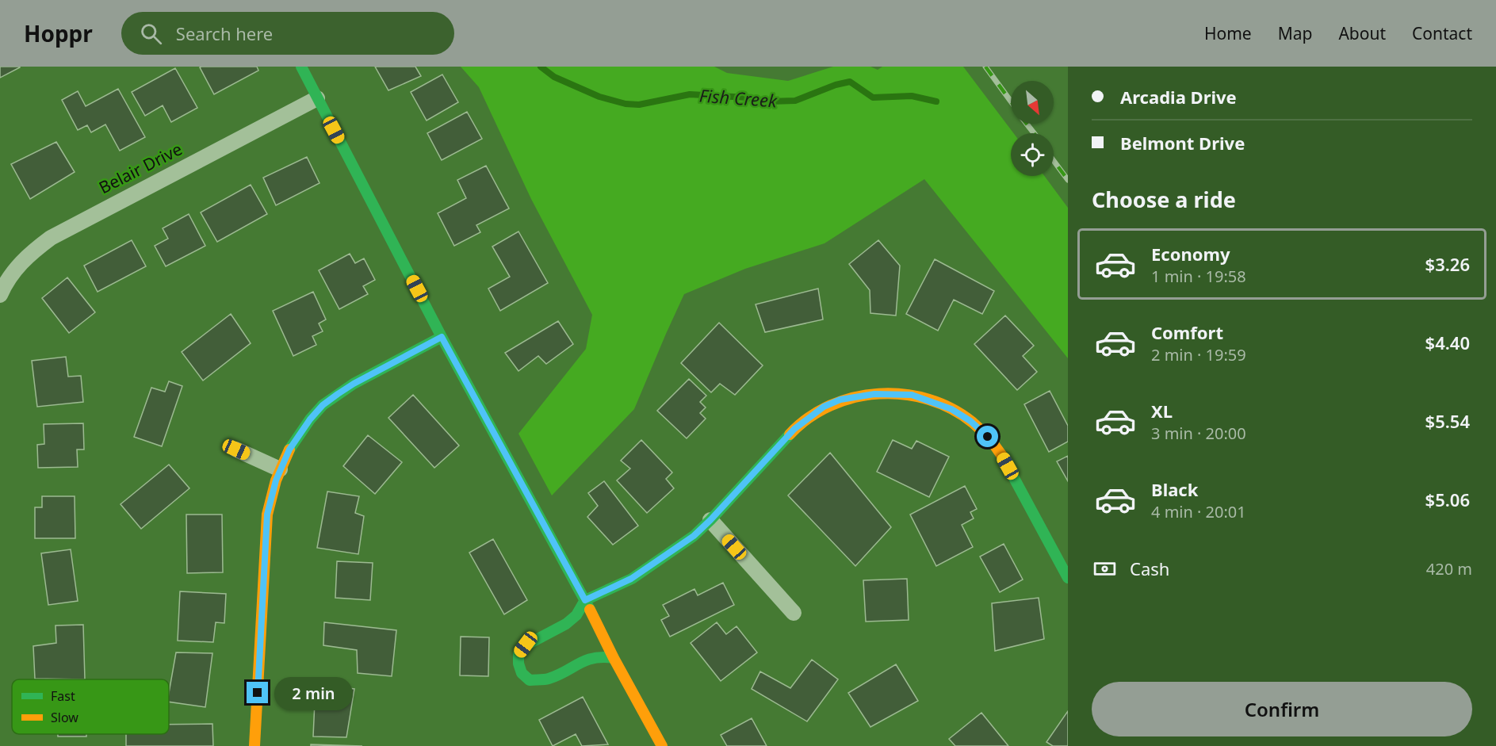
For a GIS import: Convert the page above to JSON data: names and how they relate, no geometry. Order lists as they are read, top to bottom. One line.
{"streets":{"street":["Belair Drive"]},"water":["Fish Creek"],"legend":["Fast","Slow"],"north":"bottom right","page":{"header":"Hoppr","search":"Search here","nav":["Home","Map","About","Contact"],"banner":["Arcadia Drive","Belmont Drive"],"heading":"Choose a ride","list":[{"name":"Economy","note":"1 min · 19:58","value":"$3.26"},{"name":"Comfort","note":"2 min · 19:59","value":"$4.40"},{"name":"XL","note":"3 min · 20:00","value":"$5.54"},{"name":"Black","note":"4 min · 20:01","value":"$5.06"}],"pay":["Cash","420 m"],"buttons":"Confirm","bubble":"2 min"}}
